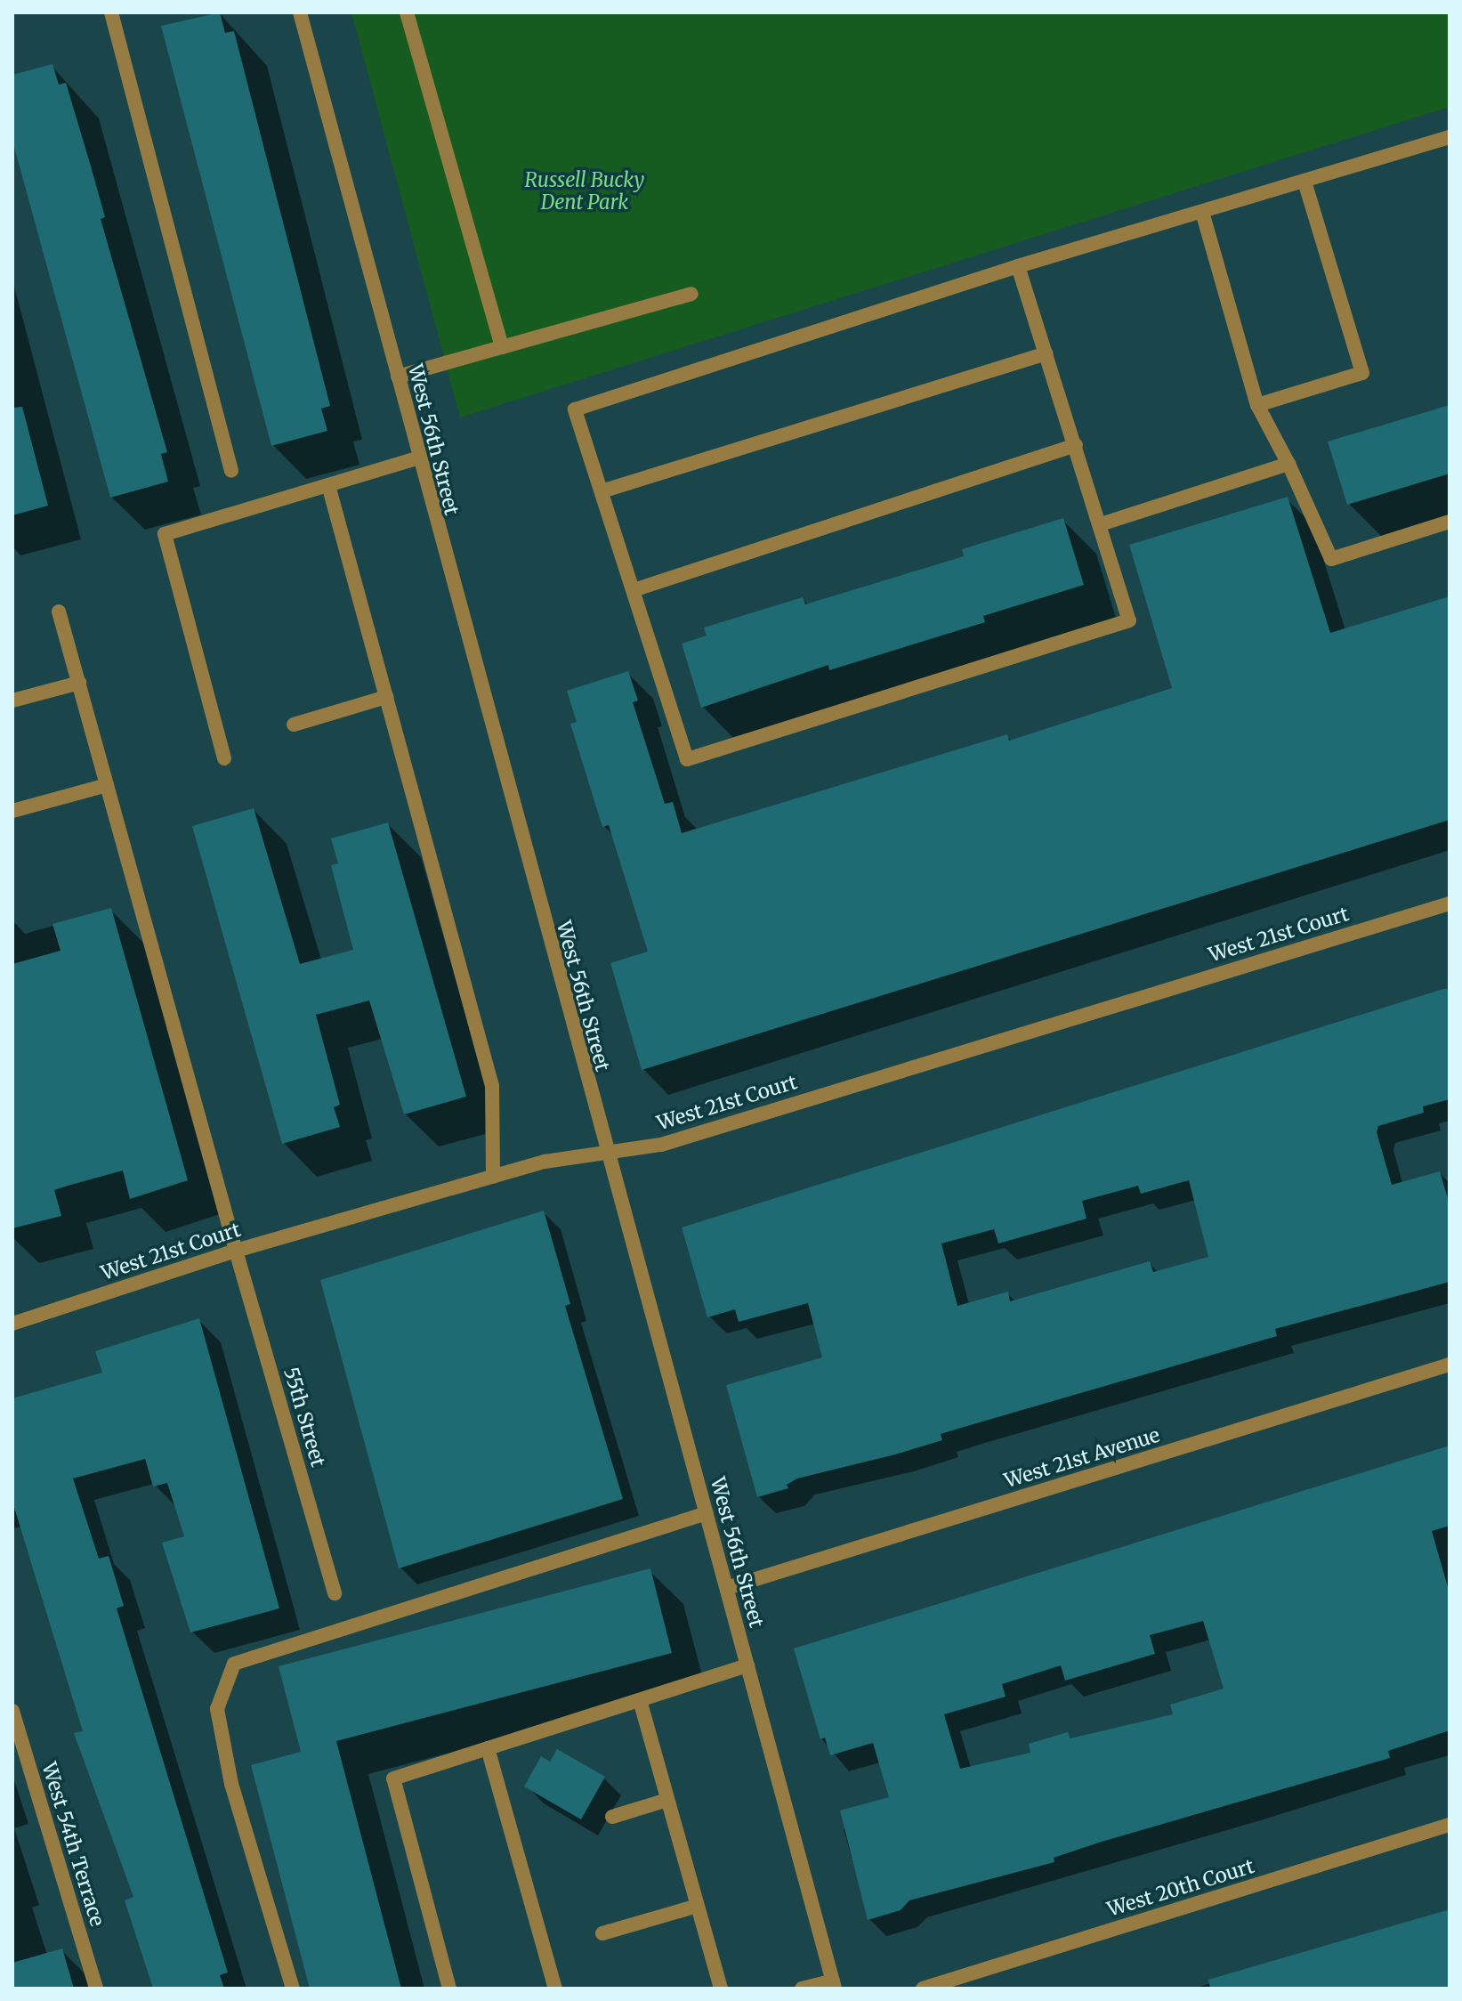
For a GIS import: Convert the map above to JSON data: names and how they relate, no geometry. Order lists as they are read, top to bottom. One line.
{"streets":{"street":["West 56th Street","West 21st Court","55th Street","West 21st Avenue","West 54th Terrace","West 20th Court"]},"crossings":[["West 56th Street","West 21st Court"],["West 56th Street","West 21st Avenue"],["West 21st Court","55th Street"]],"parks":["Russell Bucky Dent Park"]}
